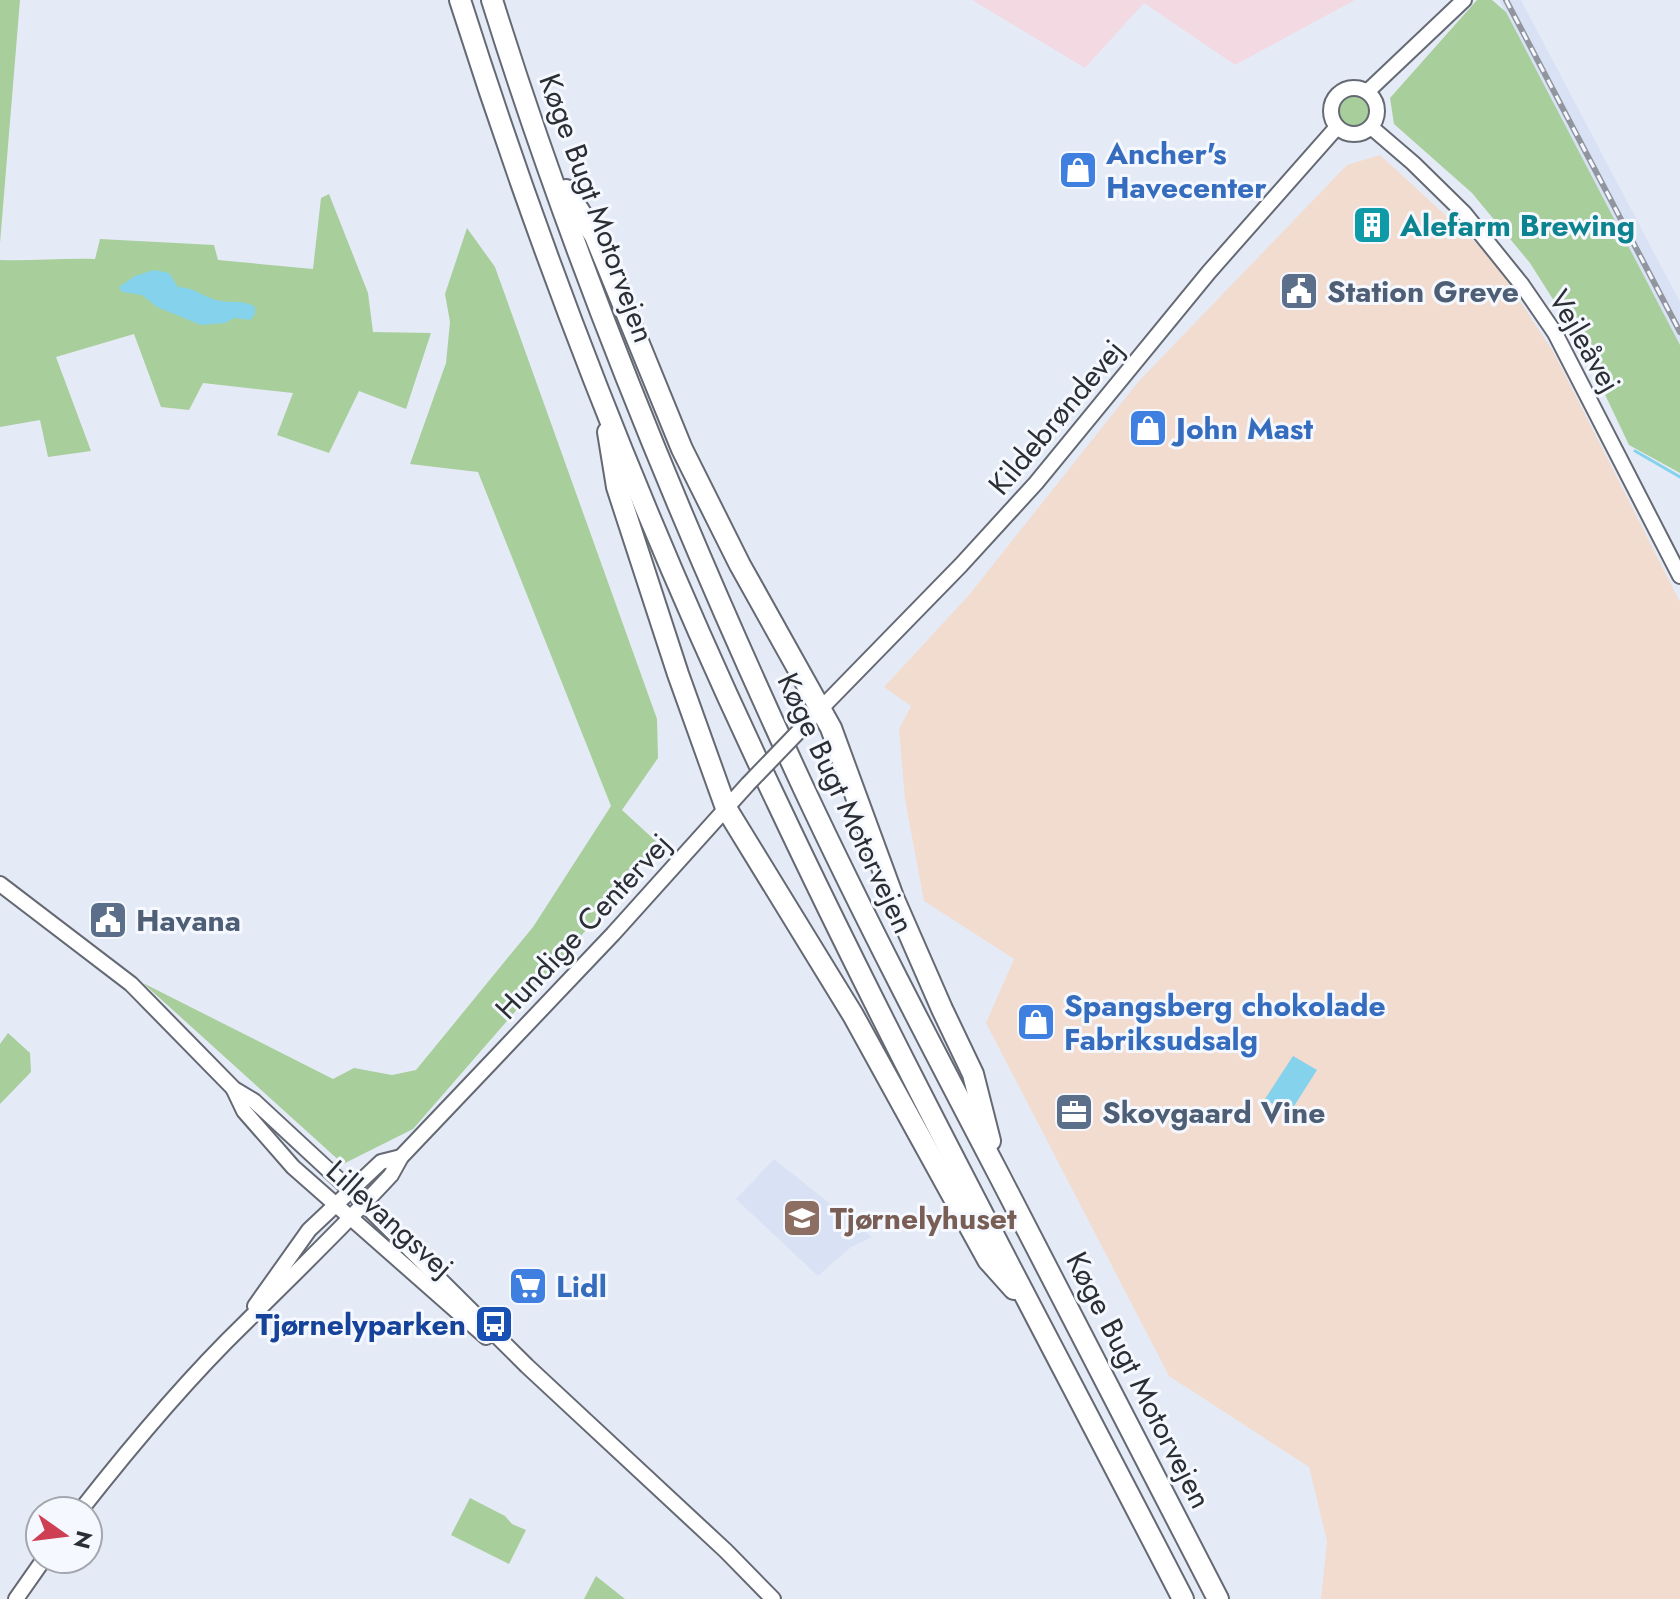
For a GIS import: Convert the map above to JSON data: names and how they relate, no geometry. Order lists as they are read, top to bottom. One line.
{"streets":{"highway":["Køge Bugt Motorvejen"],"street":["Vejleåvej","Kildebrøndevej","Hundige Centervej","Lillevangsvej"]},"crossings":[["Vejleåvej","Kildebrøndevej"],["Kildebrøndevej","Hundige Centervej"],["Hundige Centervej","Lillevangsvej"]],"places":{"shop":["Ancher's Havecenter","John Mast","Spangsberg chokolade Fabriksudsalg"],"building":["Alefarm Brewing"],"public building":["Station Greve","Havana"],"office":["Skovgaard Vine"],"school or university":["Tjørnelyhuset"],"supermarket":["Lidl"],"bus stop":["Tjørnelyparken"]},"north":"right"}
